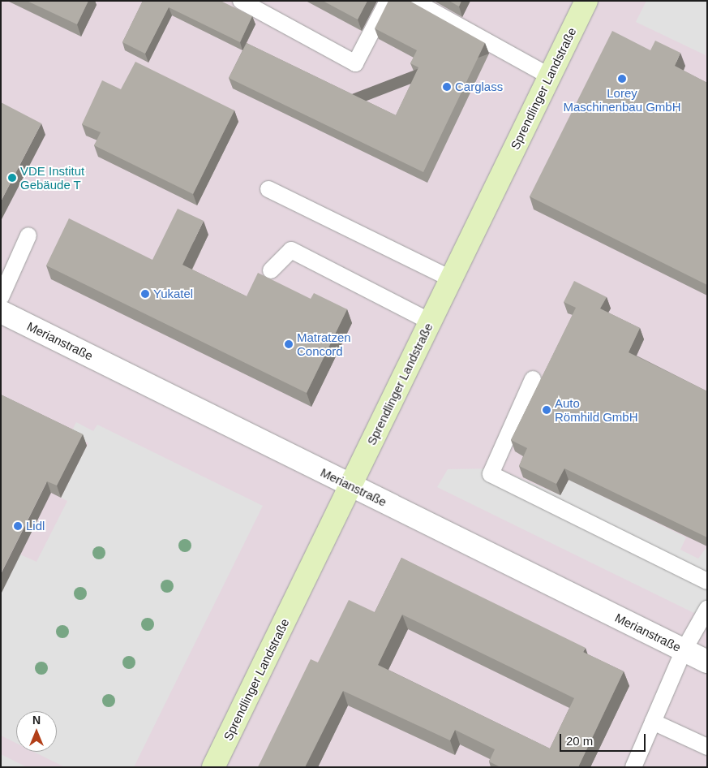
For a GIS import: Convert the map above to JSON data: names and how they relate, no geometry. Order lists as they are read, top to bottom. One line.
{"streets":{"main road":["Sprendlinger Landstraße"],"street":["Merianstraße"]},"crossings":[["Sprendlinger Landstraße","Merianstraße"]],"places":["Lorey Maschinenbau GmbH","Carglass","VDE Institut Gebäude T","Yukatel","Matratzen Concord","Auto Römhild GmbH","Lidl"],"scale_bar":"20 m","north":"top"}
